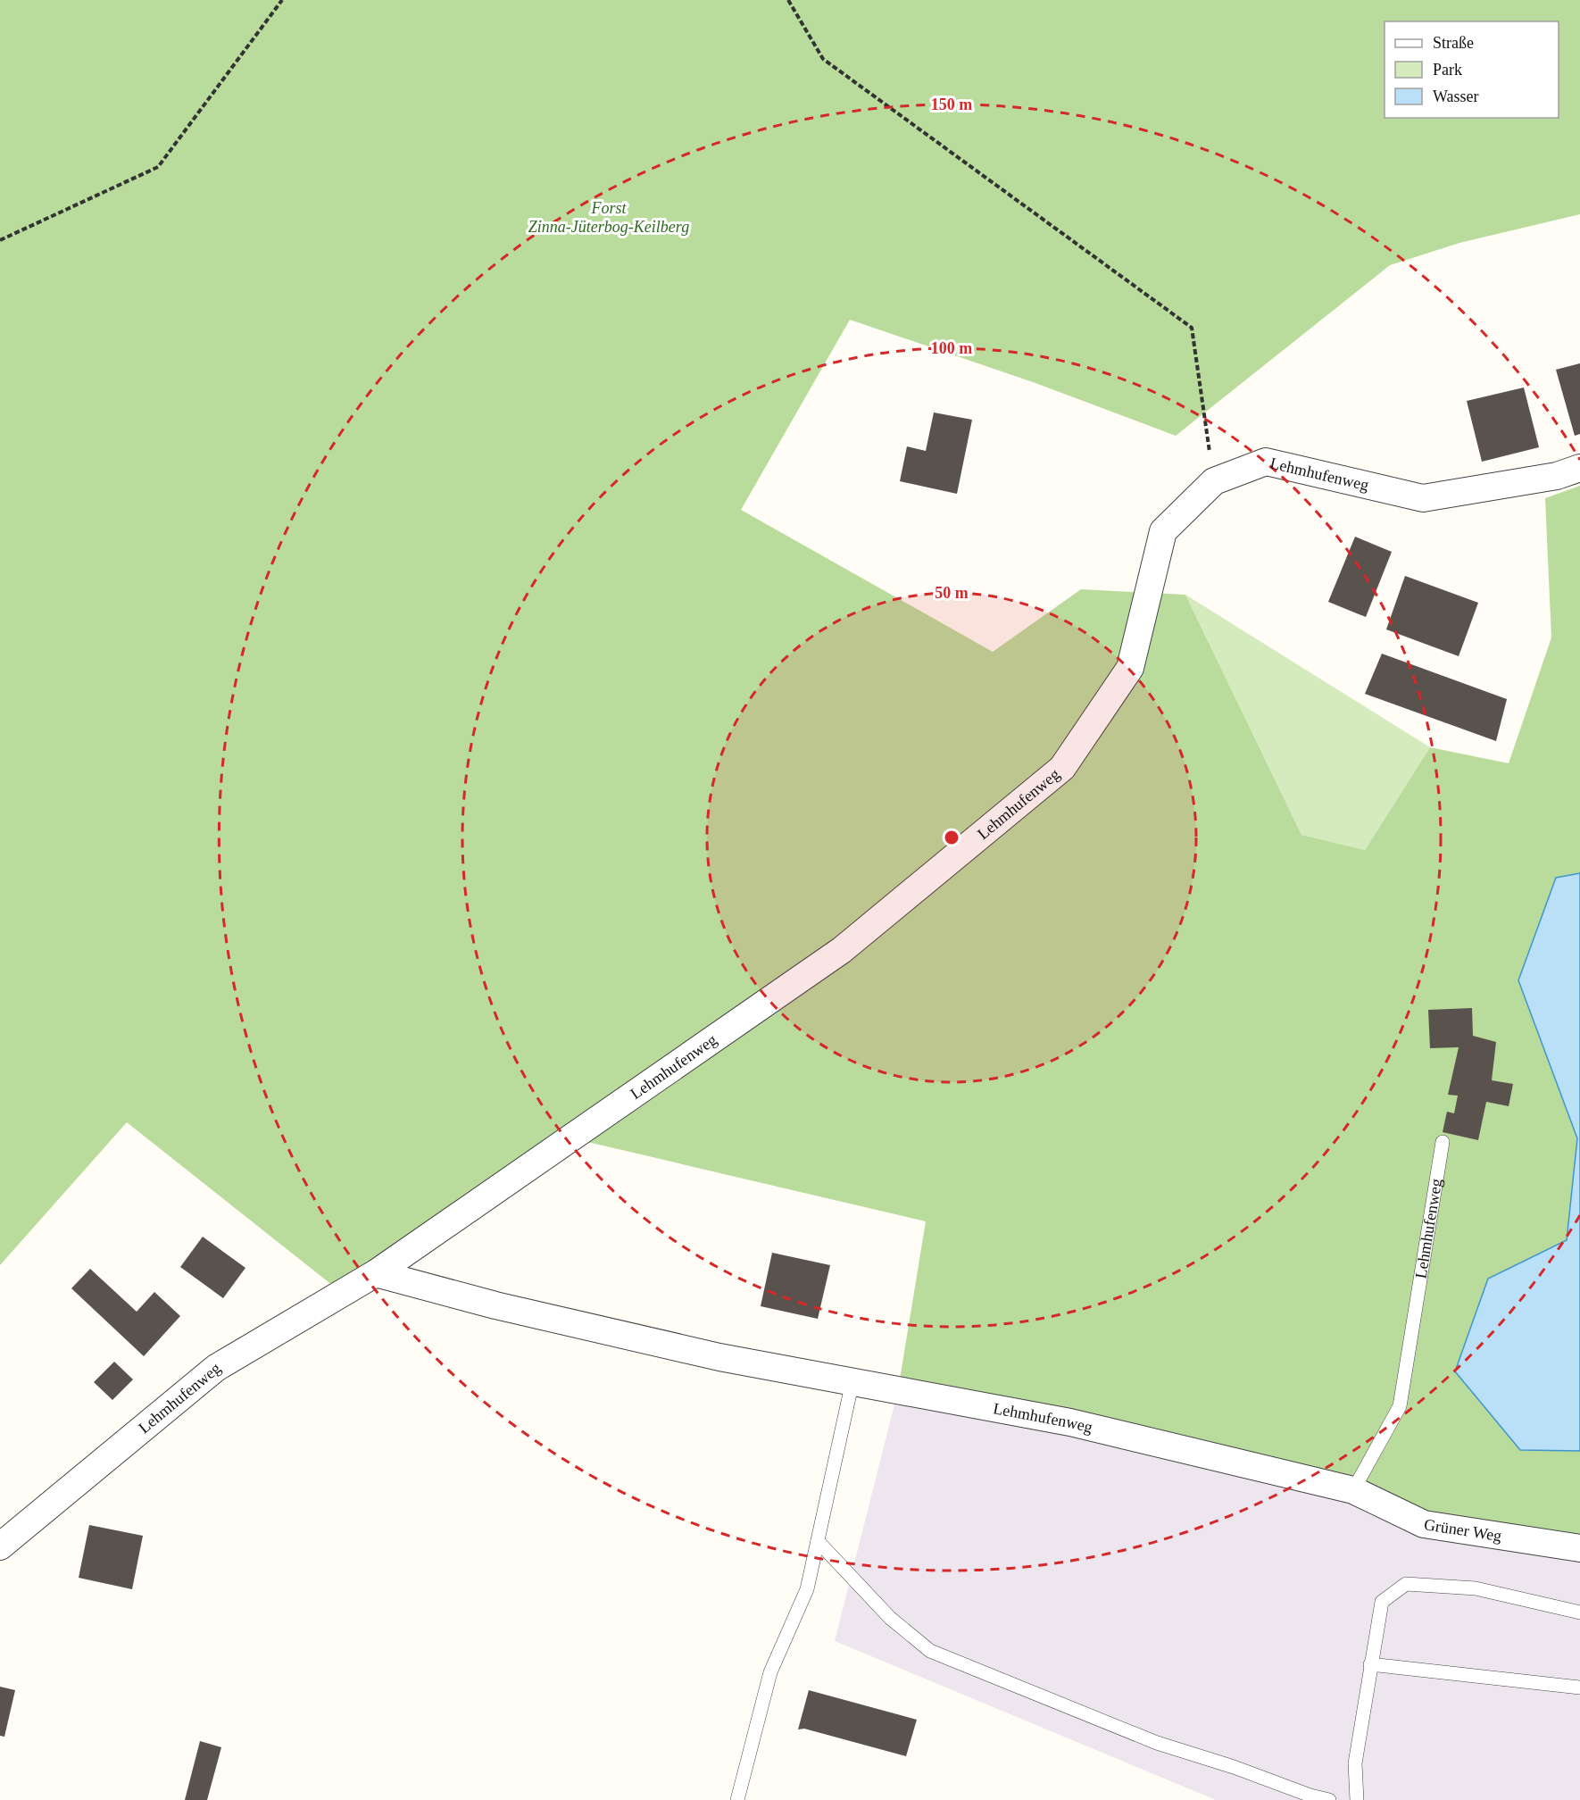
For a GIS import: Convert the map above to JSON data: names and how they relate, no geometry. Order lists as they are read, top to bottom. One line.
{"streets":{"street":["Lehmhufenweg","Grüner Weg"]},"crossings":[["Lehmhufenweg","Grüner Weg"]],"parks":["Forst Zinna-Jüterbog-Keilberg"],"legend":["Straße","Park","Wasser"],"rings":["150 m","100 m","50 m"]}
